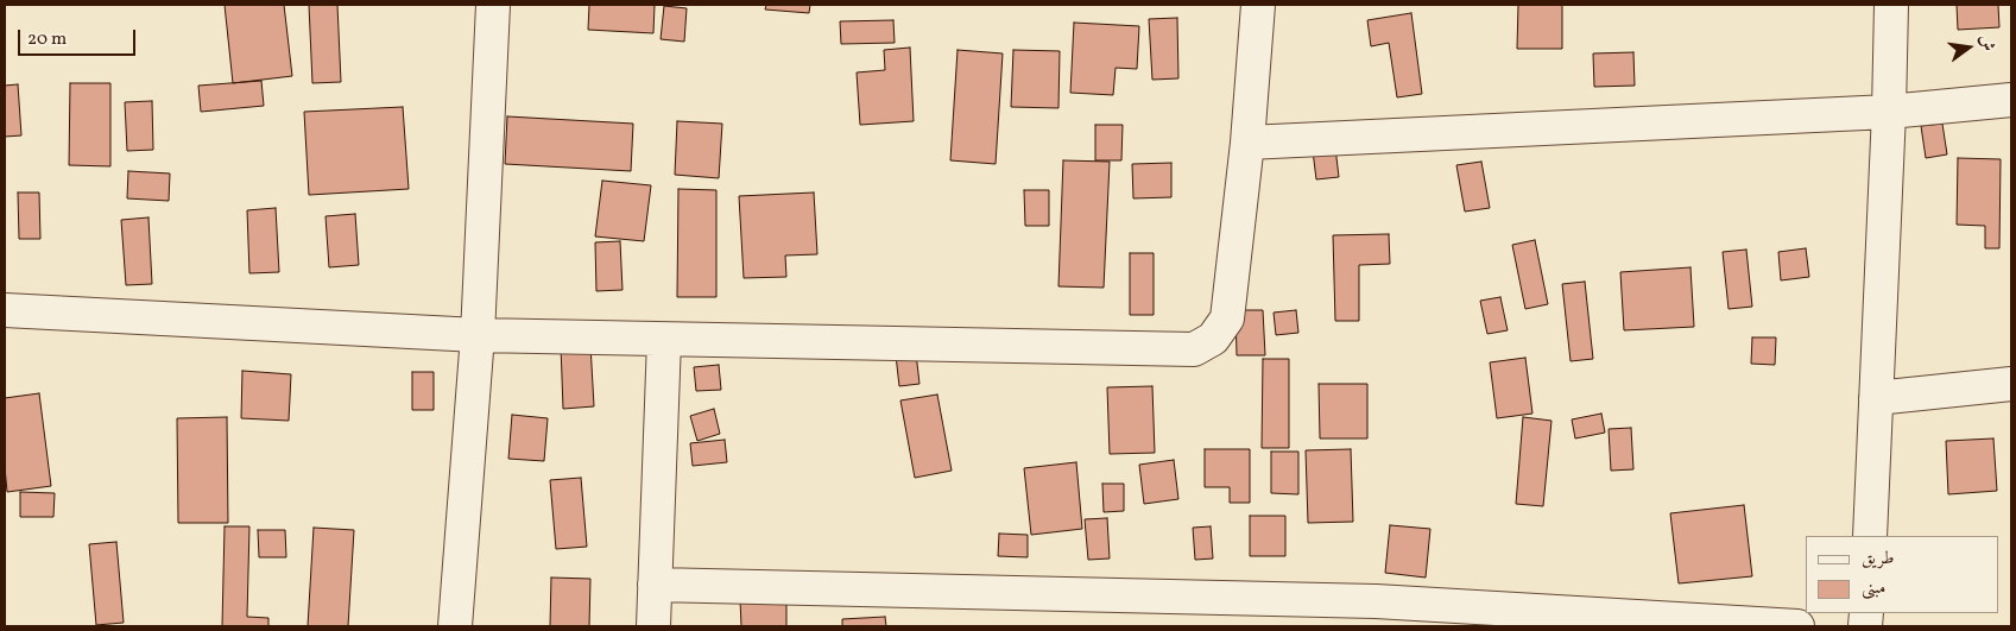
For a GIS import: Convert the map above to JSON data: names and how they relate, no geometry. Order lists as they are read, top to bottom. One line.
{"legend":["طريق","مبنى"],"scale_bar":"20 m","north":"right"}
